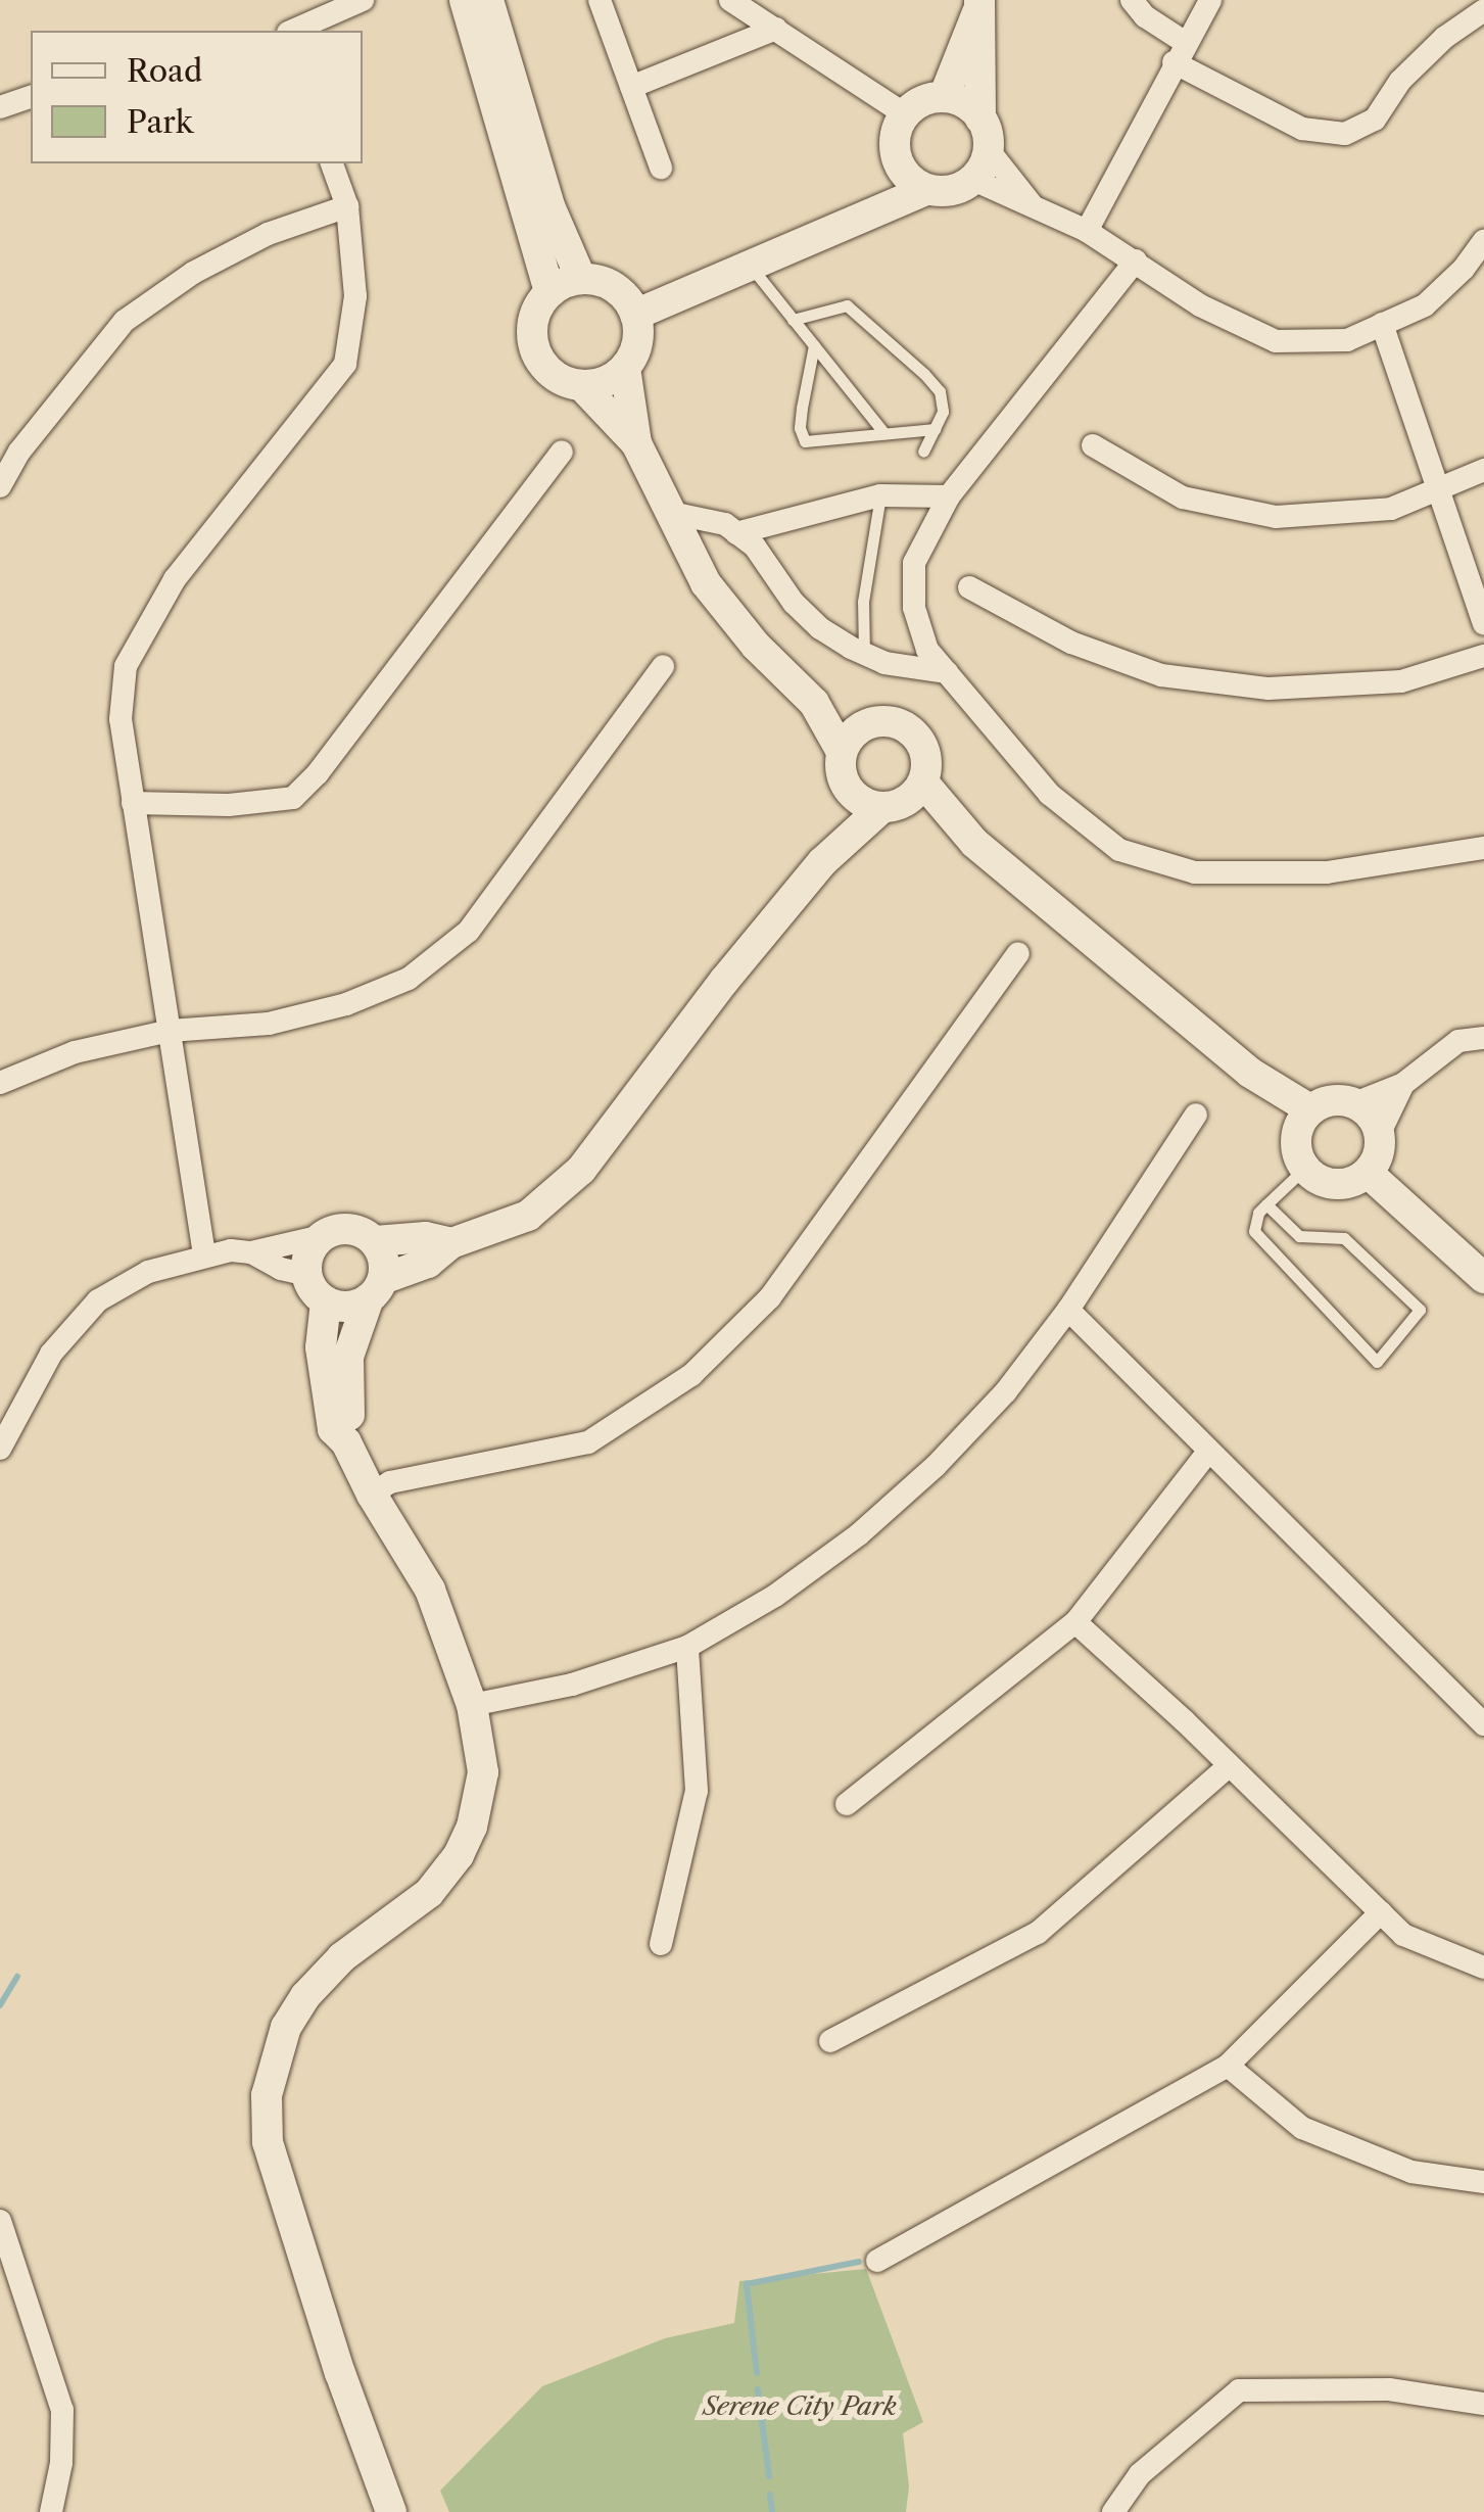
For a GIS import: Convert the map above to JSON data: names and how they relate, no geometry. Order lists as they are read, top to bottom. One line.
{"parks":["Serene City Park"],"legend":["Road","Park"]}
